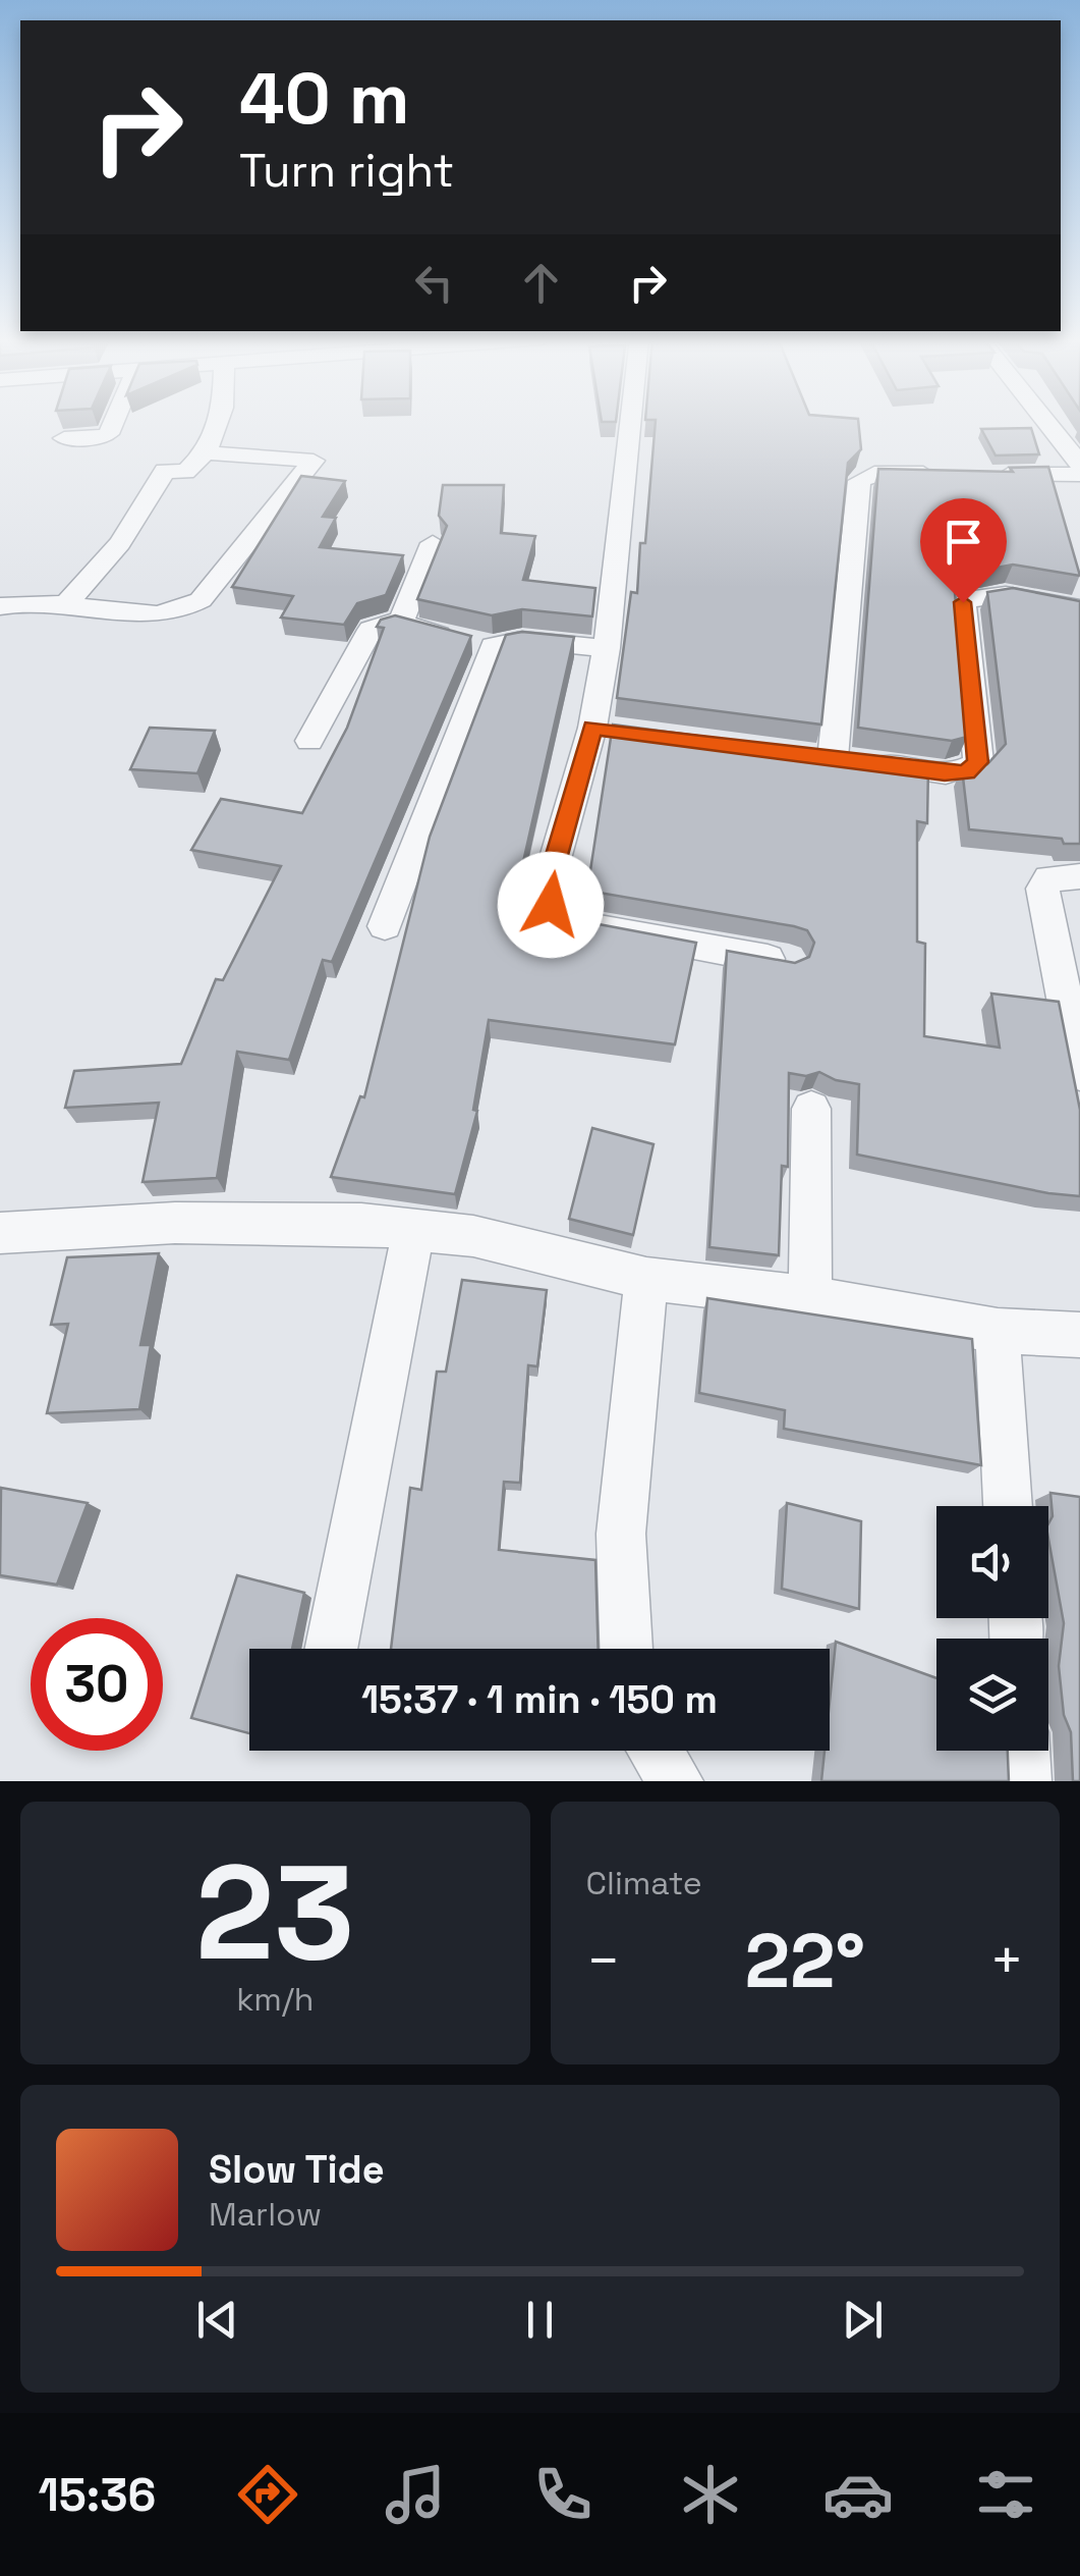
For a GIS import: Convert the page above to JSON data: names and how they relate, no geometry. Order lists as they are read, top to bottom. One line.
{"page":{"turn":["40 m","Turn right"],"limit":"30","trip":"15:37 · 1 min · 150 m","tile":[["23","km/h"],"Climate"],"heat":["−","22°","+"],"song":["Slow Tide","Marlow"],"tabs":"15:36"}}
